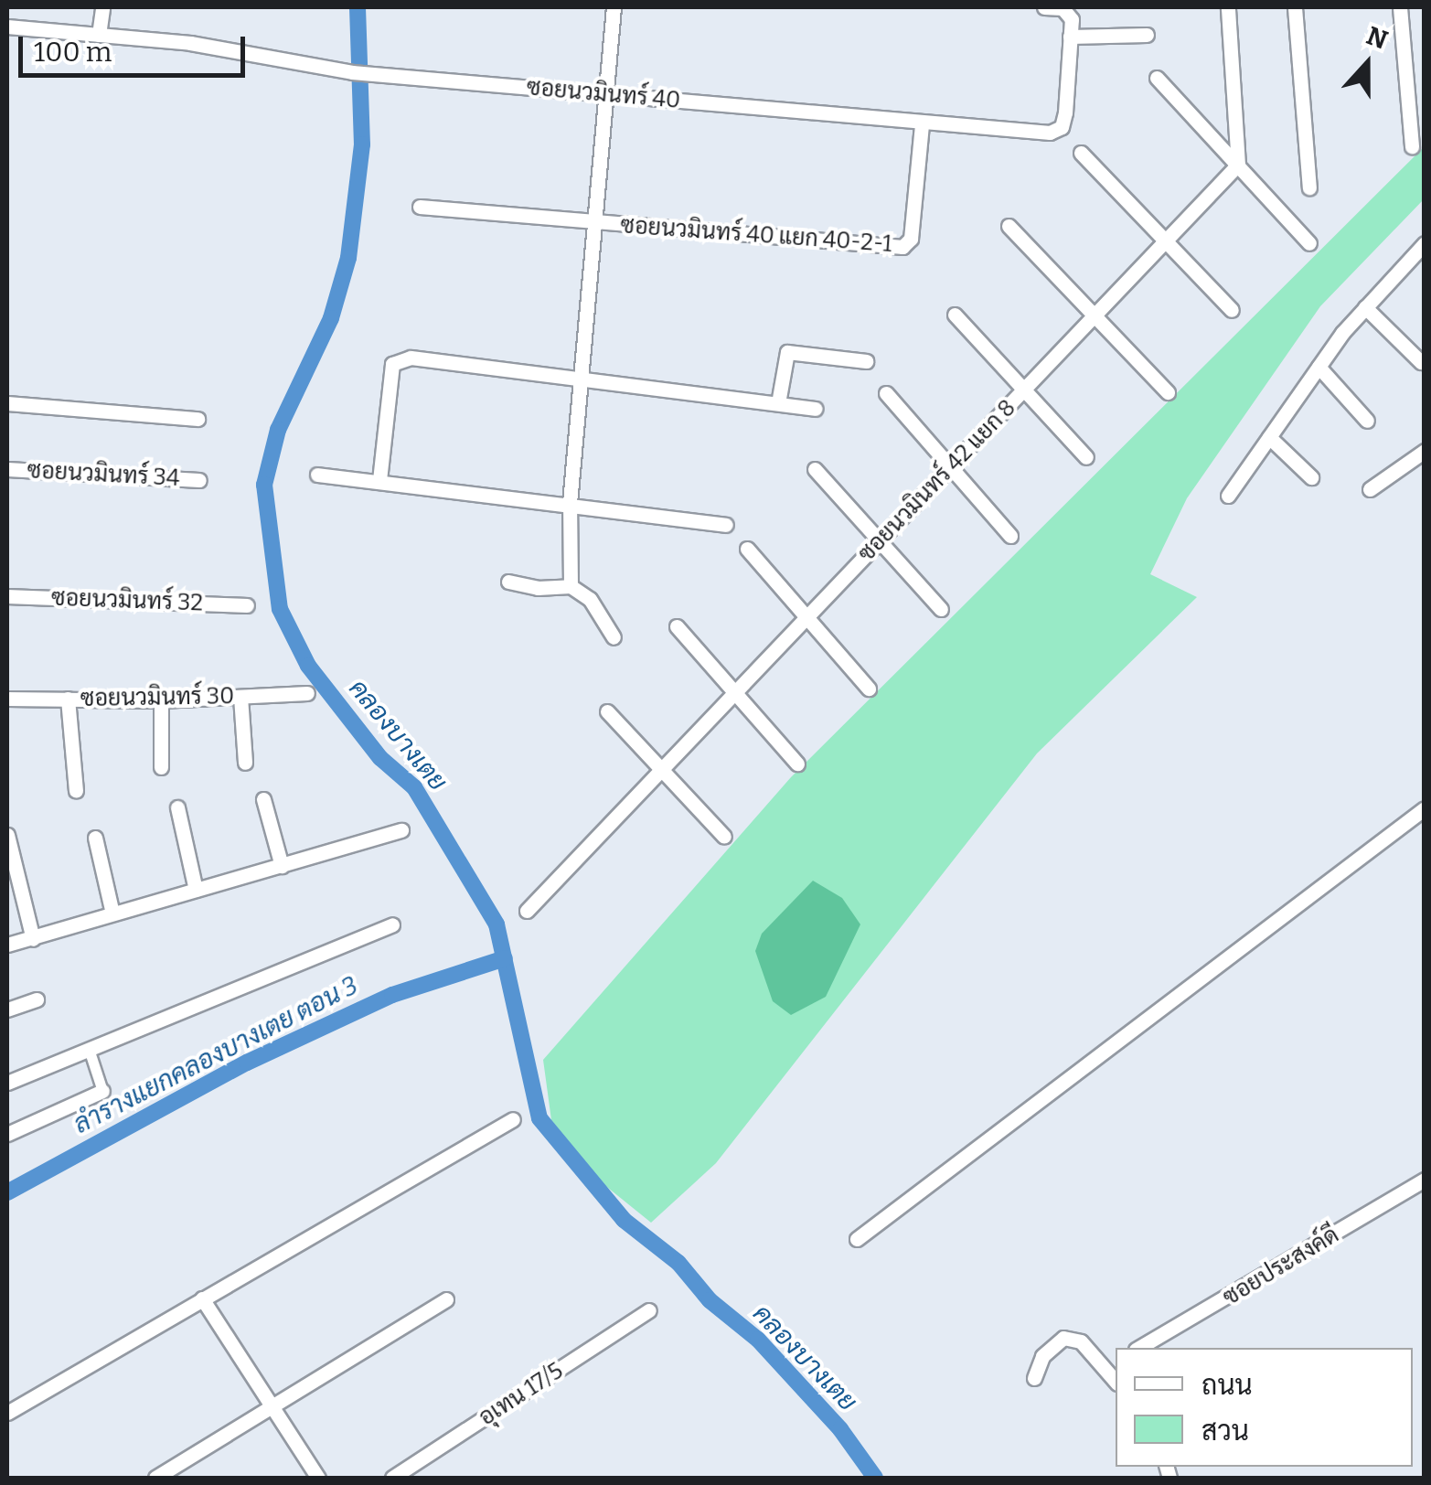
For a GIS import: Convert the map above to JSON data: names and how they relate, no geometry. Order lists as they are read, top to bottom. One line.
{"streets":{"street":["ซอยนวมินทร์ 40","ซอยนวมินทร์ 40 แยก 40-2-1","ซอยนวมินทร์ 34","ซอยนวมินทร์ 42 แยก 8","ซอยนวมินทร์ 32","ซอยนวมินทร์ 30","ซอยประสงค์ดี","อุเทน 17/5"]},"crossings":[["ซอยนวมินทร์ 40","ซอยนวมินทร์ 40 แยก 40-2-1"]],"water":["คลองบางเตย","ลำรางแยกคลองบางเตย ตอน 3"],"legend":["ถนน","สวน"],"scale_bar":"100 m","north":"top"}
